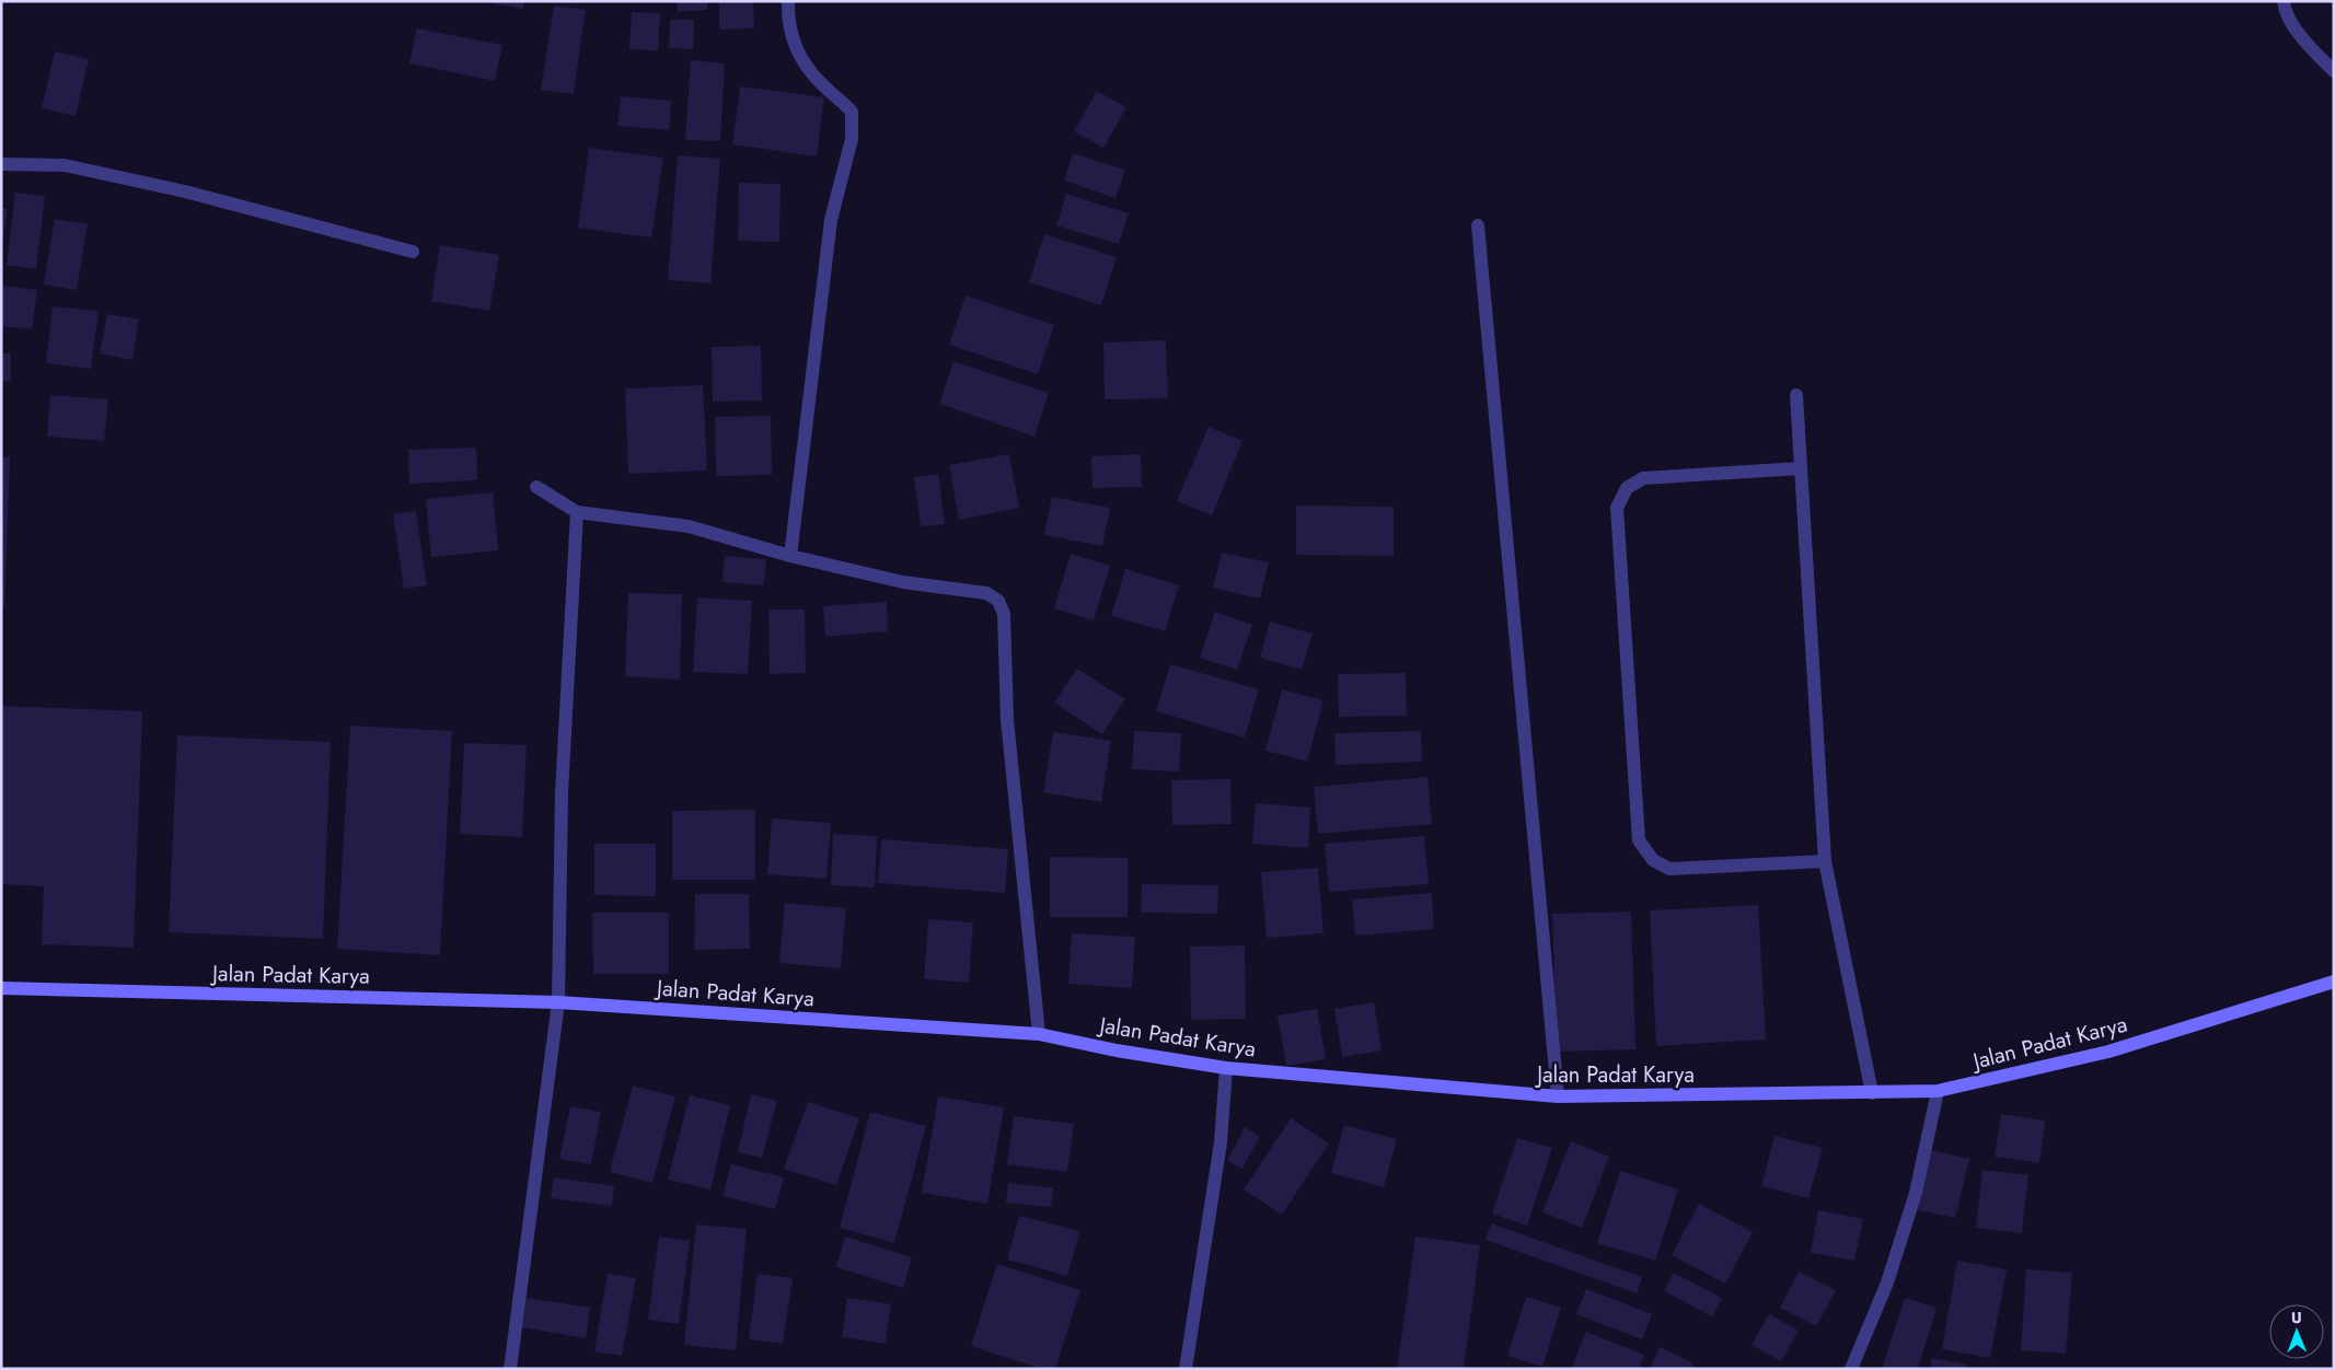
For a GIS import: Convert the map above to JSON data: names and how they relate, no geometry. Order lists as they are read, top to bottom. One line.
{"streets":{"street":["Jalan Padat Karya"]},"north":"top"}
